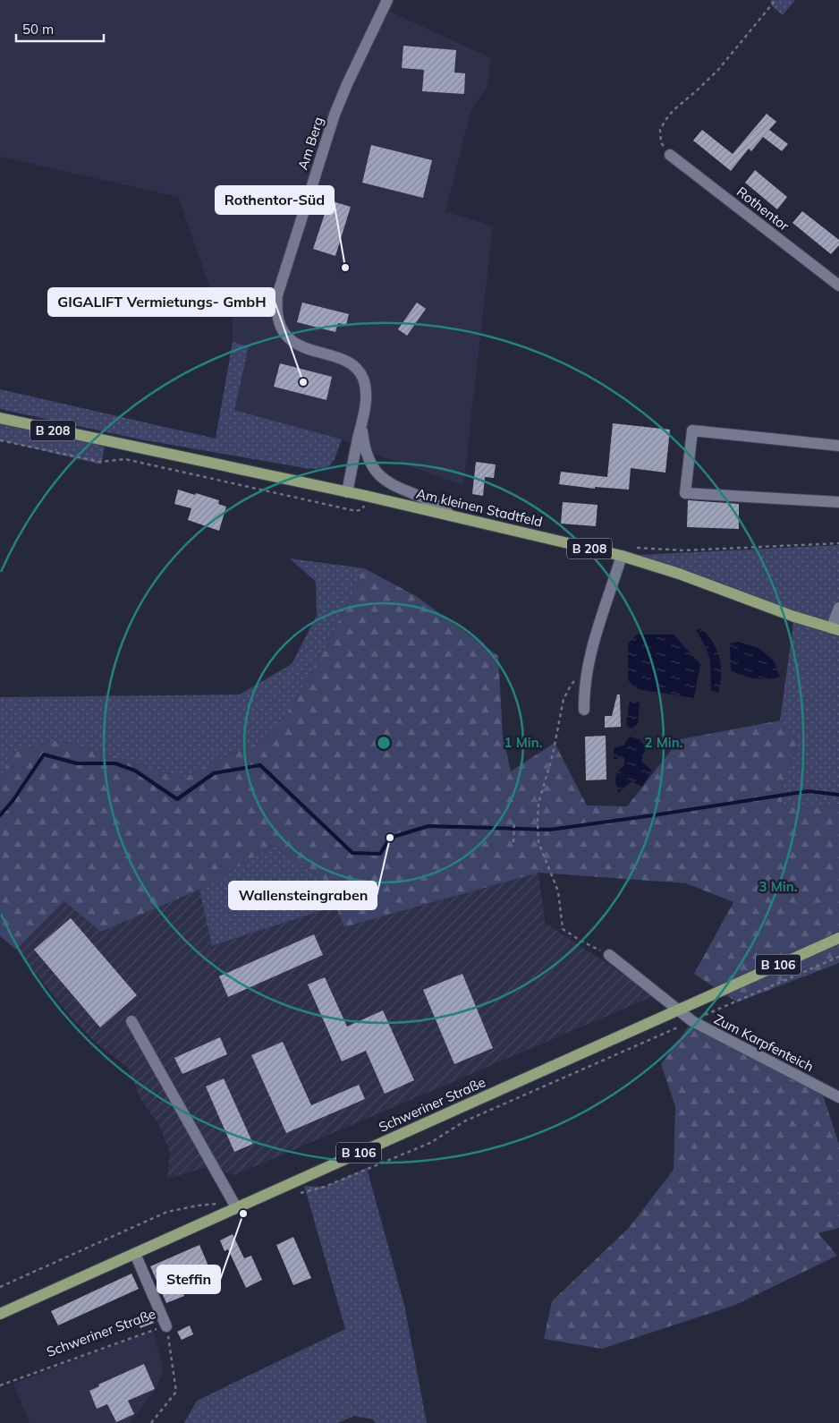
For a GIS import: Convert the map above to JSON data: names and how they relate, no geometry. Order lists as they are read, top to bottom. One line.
{"streets":{"main road":["B 208","Am kleinen Stadtfeld","B 106","Schweriner Straße"],"street":["Am Berg","Rothentor","Zum Karpfenteich"]},"crossings":[["Am Berg","Am kleinen Stadtfeld"],["Zum Karpfenteich","Schweriner Straße"]],"places":["Rothentor-Süd","GIGALIFT Vermietungs- GmbH","Wallensteingraben","Steffin"],"scale_bar":"50 m","rings":["1 Min.","2 Min.","3 Min."]}
